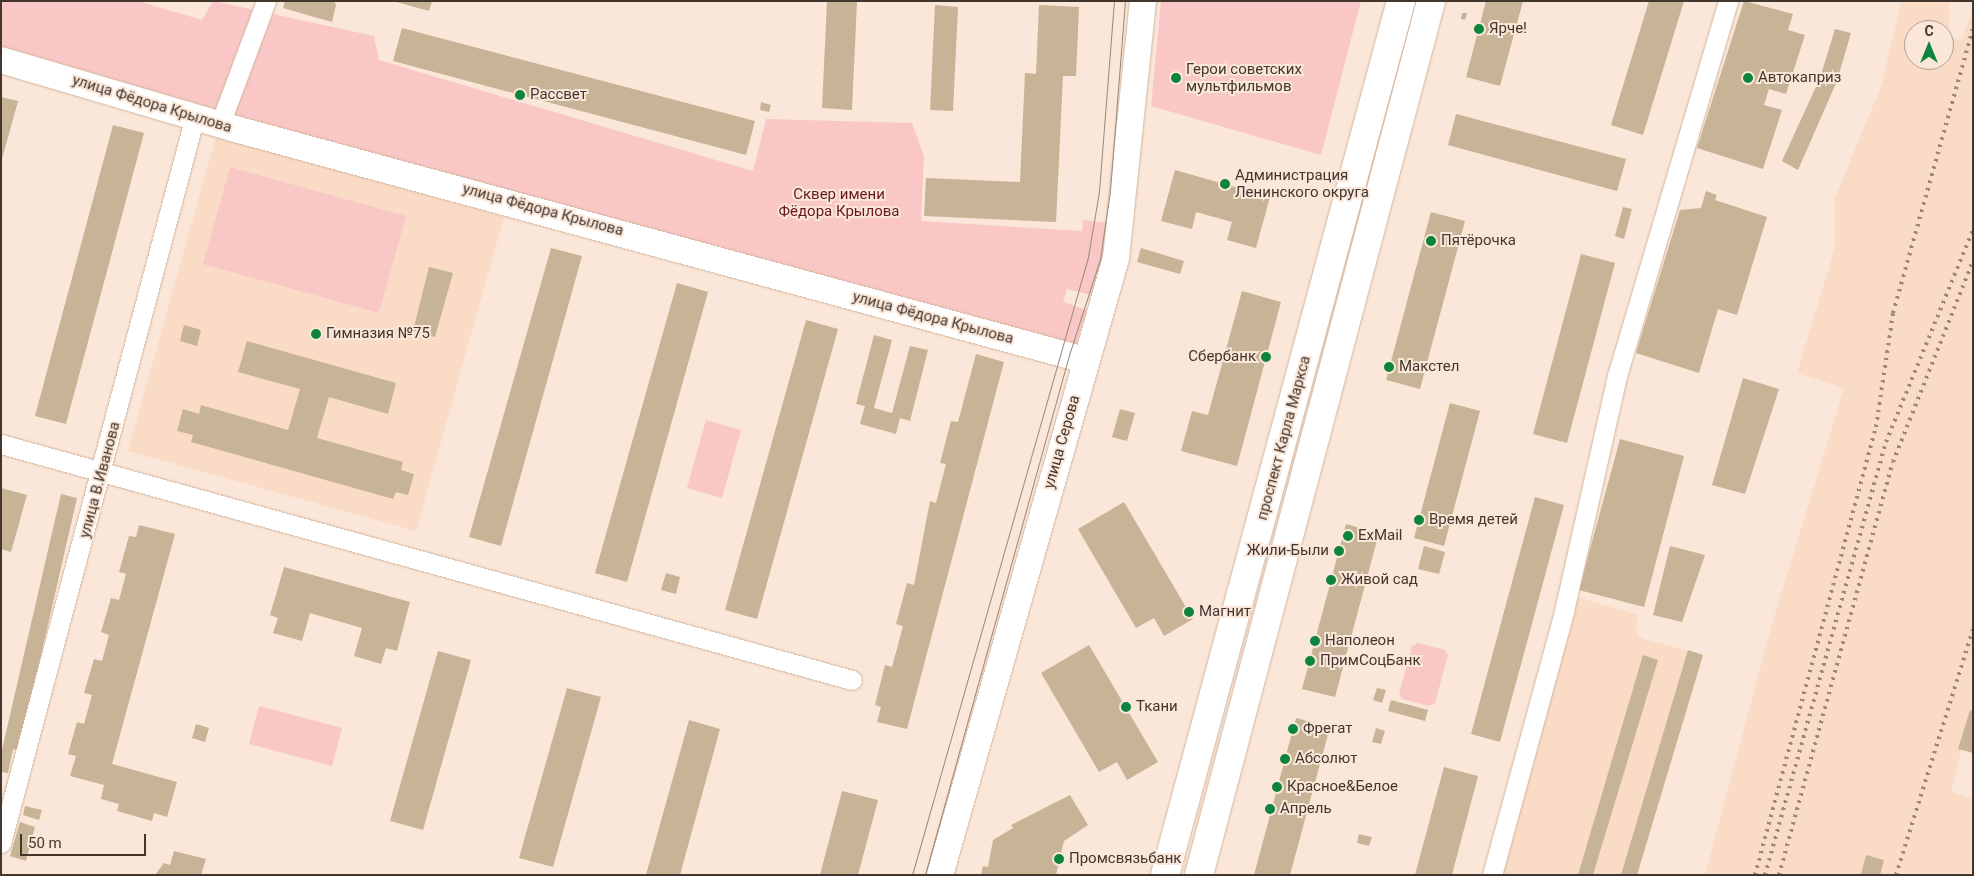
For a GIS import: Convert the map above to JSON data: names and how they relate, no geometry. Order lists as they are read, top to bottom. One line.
{"streets":{"main road":["проспект Карла Маркса"],"street":["улица Фёдора Крылова","улица Серова","улица В.Иванова"]},"crossings":[["улица Фёдора Крылова","улица Серова"],["улица Фёдора Крылова","улица В.Иванова"]],"parks":["Сквер имени Фёдора Крылова"],"places":["Ярче!","Герои советских мультфильмов","Автокаприз","Рассвет","Администрация Ленинского округа","Пятёрочка","Гимназия №75","Сбербанк","Макстел","Время детей","ExMail","Жили-Были","Живой сад","Магнит","Наполеон","ПримСоцБанк","Ткани","Фрегат","Абсолют","Красное&Белое","Апрель","Промсвязьбанк"],"scale_bar":"50 m","north":"top"}
